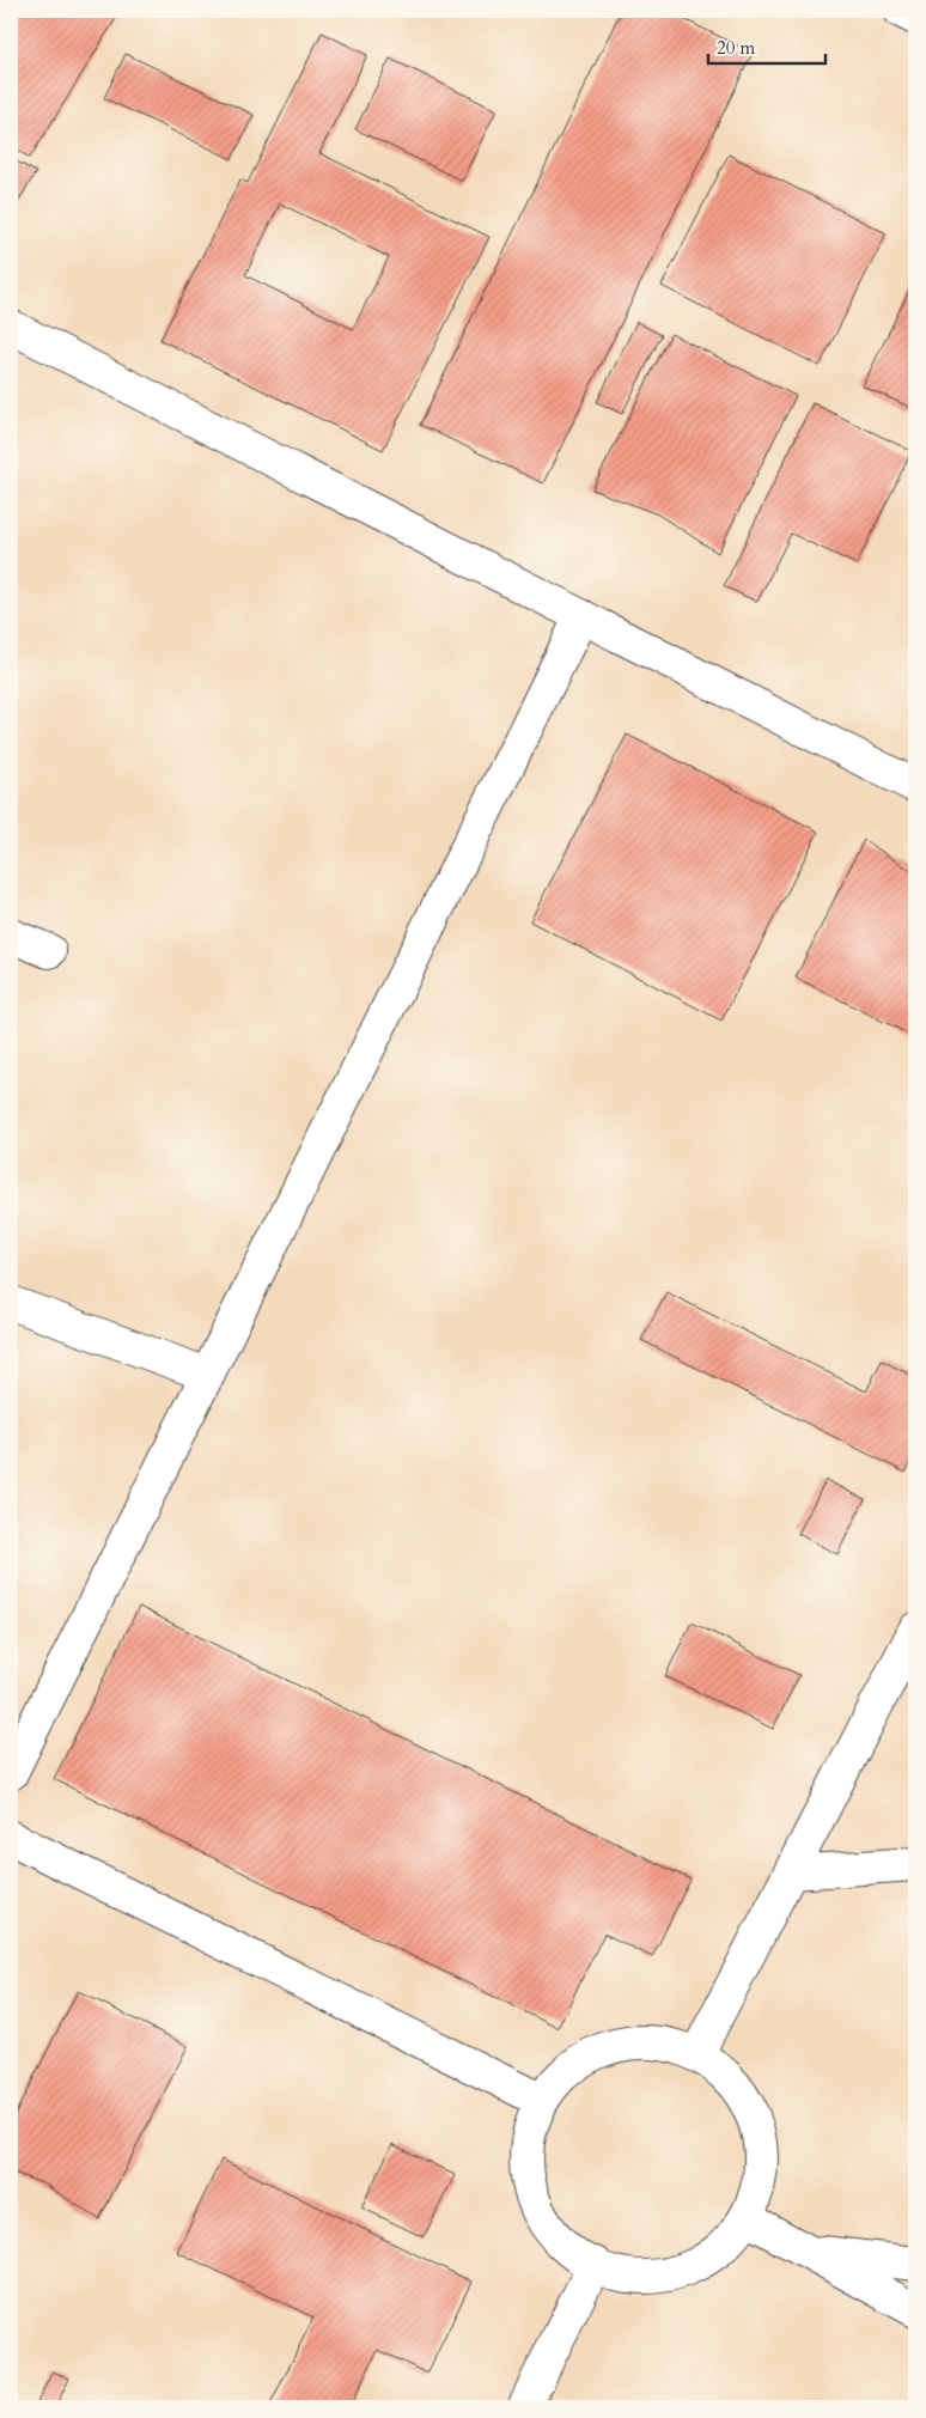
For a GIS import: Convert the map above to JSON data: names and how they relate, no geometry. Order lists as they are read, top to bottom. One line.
{"scale_bar":"20 m"}
